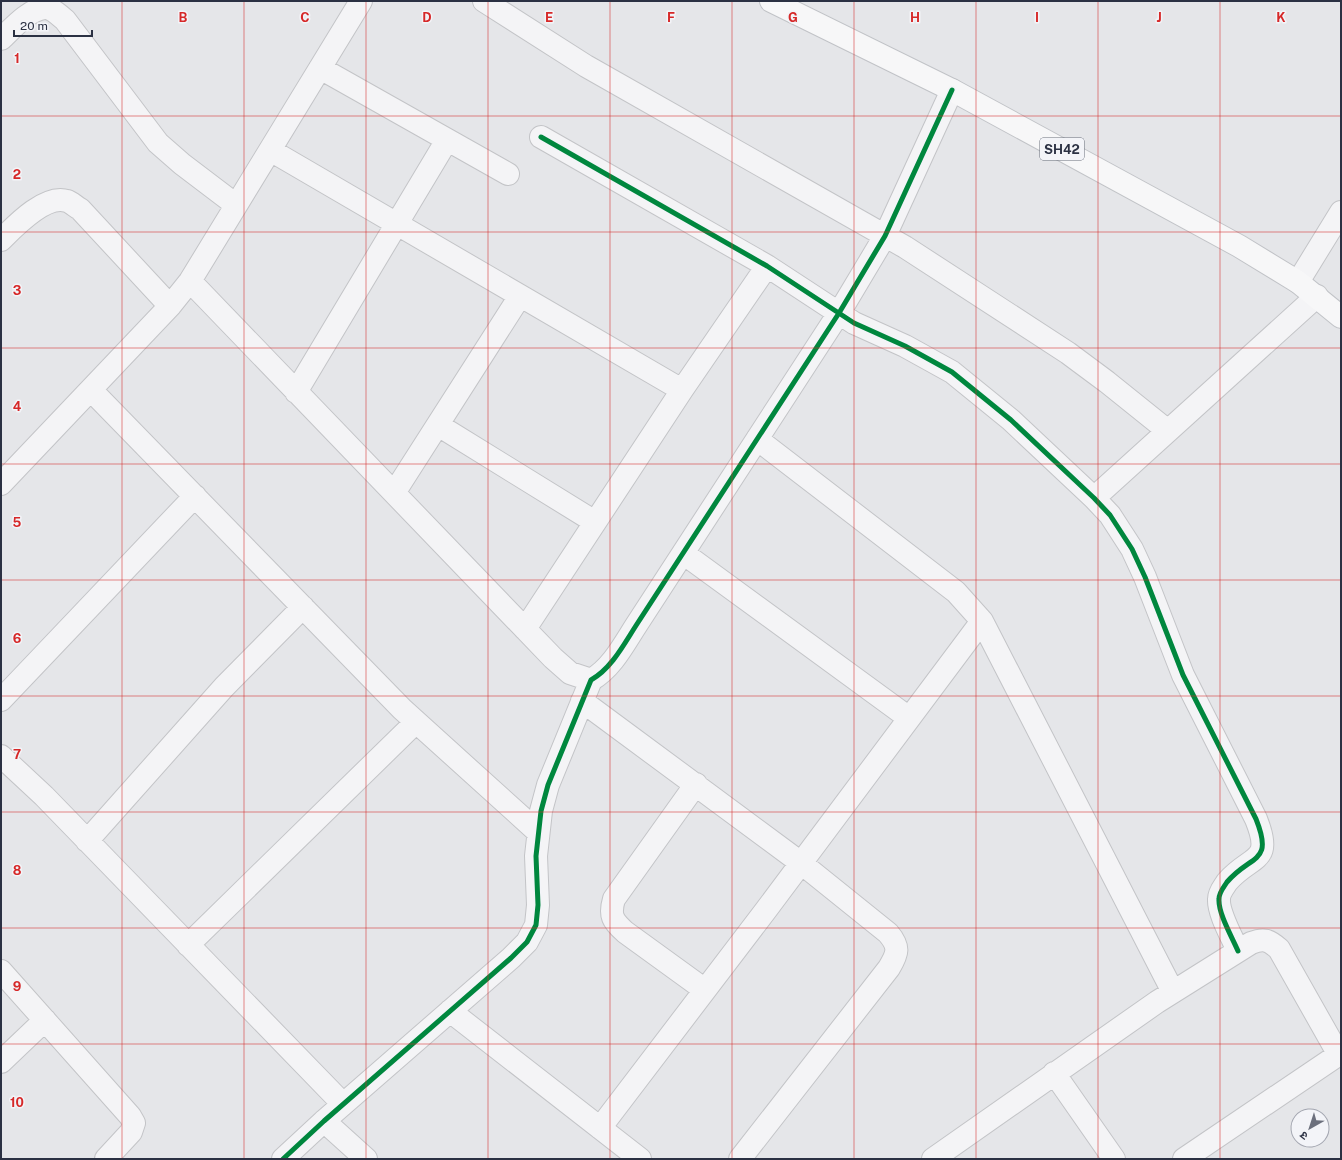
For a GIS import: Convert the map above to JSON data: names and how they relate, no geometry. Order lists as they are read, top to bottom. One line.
{"streets":{"main road":["SH42"]},"scale_bar":"20 m","north":"bottom left","grid":{"columns":["B","C","D","E","F","G","H","I","J","K"],"rows":["1","2","3","4","5","6","7","8","9","10"]}}
